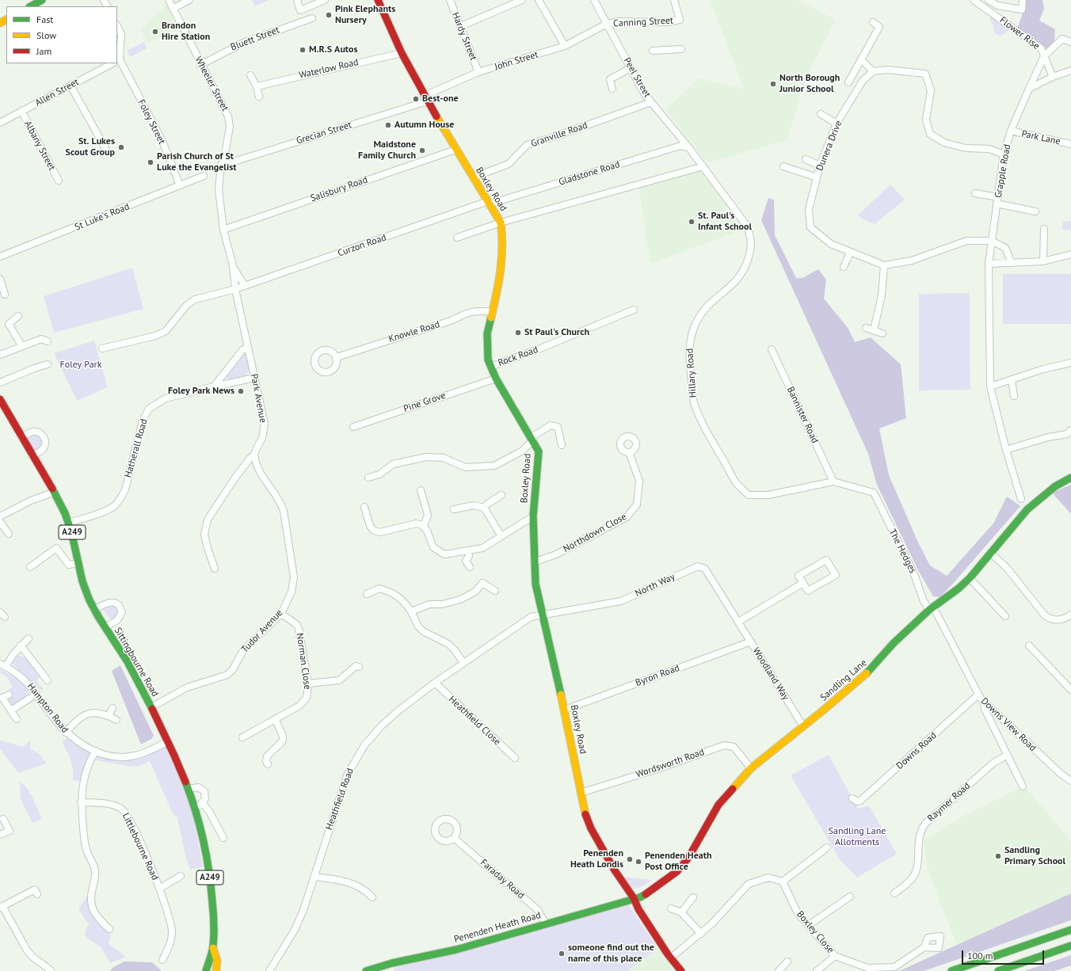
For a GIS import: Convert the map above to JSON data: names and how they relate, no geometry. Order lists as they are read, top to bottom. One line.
{"streets":{"main road":["Boxley Road","A249","Sittingbourne Road","Sandling Lane","Penenden Heath Road"],"street":["Canning Street","Flower Rise","Hardy Street","Bluett Street","John Street","Waterlow Road","Peel Street","Wheeler Street","Allen Street","Foley Street","Grecian Street","Granville Road","Park Lane","Albany Street","Dunera Drive","Grapple Road","Gladstone Road","Salisbury Road","St Luke's Road","Curzon Road","Knowle Road","Rock Road","Hillary Road","Park Avenue","Pine Grove","Bannister Road","Hatherall Road","Northdown Close","The Hedges","North Way","Tudor Avenue","Norman Close","Woodland Way","Byron Road","Hampton Road","Heathfield Close","Downs View Road","Downs Road","Wordsworth Road","Heathfield Road","Raymer Road","Littlebourne Road","Faraday Road","Boxley Close"]},"crossings":[["Canning Street","John Street"],["Canning Street","Peel Street"],["Flower Rise","Grapple Road"],["Hardy Street","John Street"],["Bluett Street","Wheeler Street"],["John Street","Peel Street"],["John Street","Grecian Street"],["John Street","Boxley Road"],["Waterlow Road","Boxley Road"],["Peel Street","Granville Road"],["Peel Street","Gladstone Road"],["Peel Street","Hillary Road"],["Wheeler Street","Grecian Street"],["Wheeler Street","Salisbury Road"],["Wheeler Street","Park Avenue"],["Allen Street","Albany Street"],["Foley Street","St Luke's Road"],["Grecian Street","Boxley Road"],["Granville Road","Boxley Road"],["Park Lane","Grapple Road"],["Gladstone Road","Boxley Road"],["Gladstone Road","Curzon Road"],["Gladstone Road","Hillary Road"],["Salisbury Road","Boxley Road"],["Salisbury Road","Park Avenue"],["Boxley Road","Curzon Road"],["Boxley Road","Knowle Road"],["Boxley Road","Rock Road"],["Boxley Road","Pine Grove"],["Boxley Road","Northdown Close"],["Boxley Road","North Way"],["Boxley Road","Byron Road"],["Boxley Road","Sandling Lane"],["Boxley Road","Wordsworth Road"],["Boxley Road","Heathfield Road"],["Boxley Road","Penenden Heath Road"],["Curzon Road","Park Avenue"],["Hillary Road","Bannister Road"],["Hillary Road","The Hedges"],["Park Avenue","Hatherall Road"],["Park Avenue","Tudor Avenue"],["Hatherall Road","Sittingbourne Road"],["The Hedges","Sandling Lane"],["The Hedges","Downs View Road"],["North Way","Woodland Way"],["North Way","Heathfield Road"],["Tudor Avenue","Norman Close"],["Tudor Avenue","Sittingbourne Road"],["Sittingbourne Road","Hampton Road"],["Woodland Way","Byron Road"],["Woodland Way","Sandling Lane"],["Sandling Lane","Downs View Road"],["Sandling Lane","Wordsworth Road"],["Sandling Lane","Penenden Heath Road"],["Heathfield Close","Heathfield Road"],["Downs View Road","Downs Road"],["Faraday Road","Penenden Heath Road"]],"parks":["Foley Park","Sandling Lane Allotments"],"places":["Pink Elephants Nursery","Brandon Hire Station","M.R.S Autos","North Borough Junior School","Best-one","Autumn House","St. Lukes Scout Group","Maidstone Family Church","Parish Church of St Luke the Evangelist","St. Paul's Infant School","St Paul's Church","Foley Park News","Sandling Primary School","Penenden Heath Londis","Penenden Heath Post Office","someone find out the name of this place"],"legend":["Fast","Slow","Jam"],"scale_bar":"100 m"}
